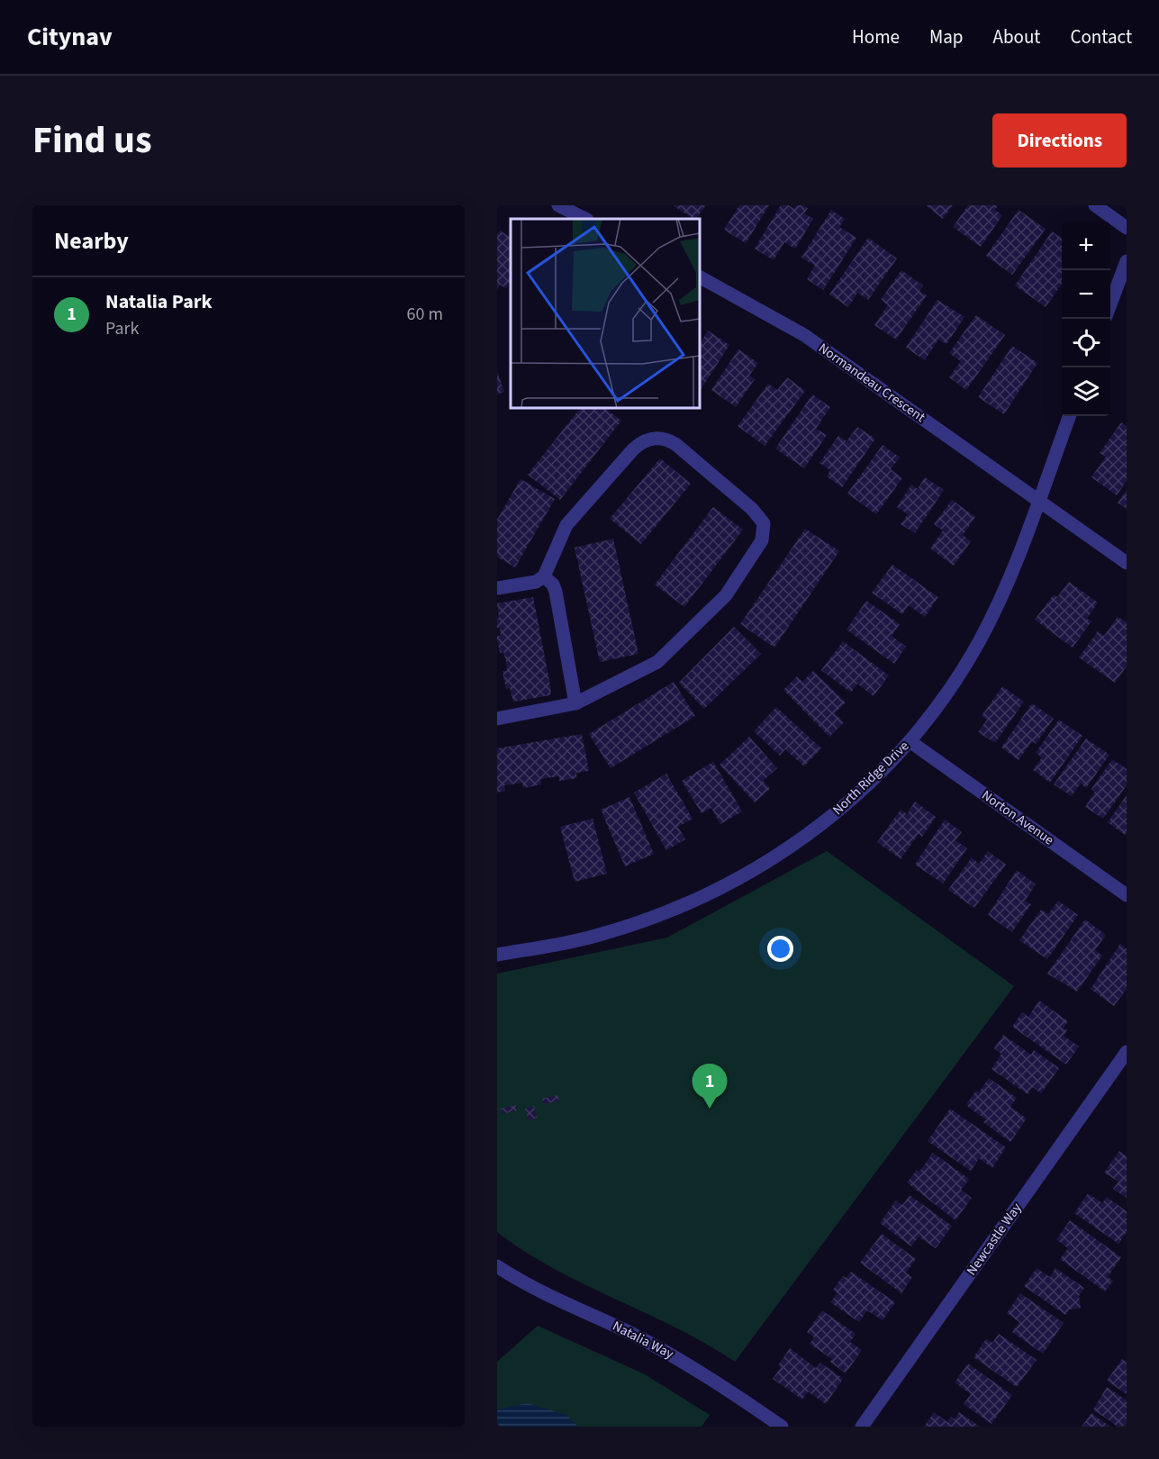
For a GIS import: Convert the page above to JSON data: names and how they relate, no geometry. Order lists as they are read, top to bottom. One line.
{"streets":{"street":["Normandeau Crescent","North Ridge Drive","Norton Avenue","Newcastle Way","Natalia Way"]},"crossings":[["Normandeau Crescent","North Ridge Drive"],["North Ridge Drive","Norton Avenue"]],"page":{"header":"Citynav","nav":["Home","Map","About","Contact"],"title":"Find us","buttons":"Directions","heading":"Nearby","map_buttons":["+","−"],"list":[{"mark":"1","name":"Natalia Park","note":"Park","value":"60 m"}],"pins":"1"}}
